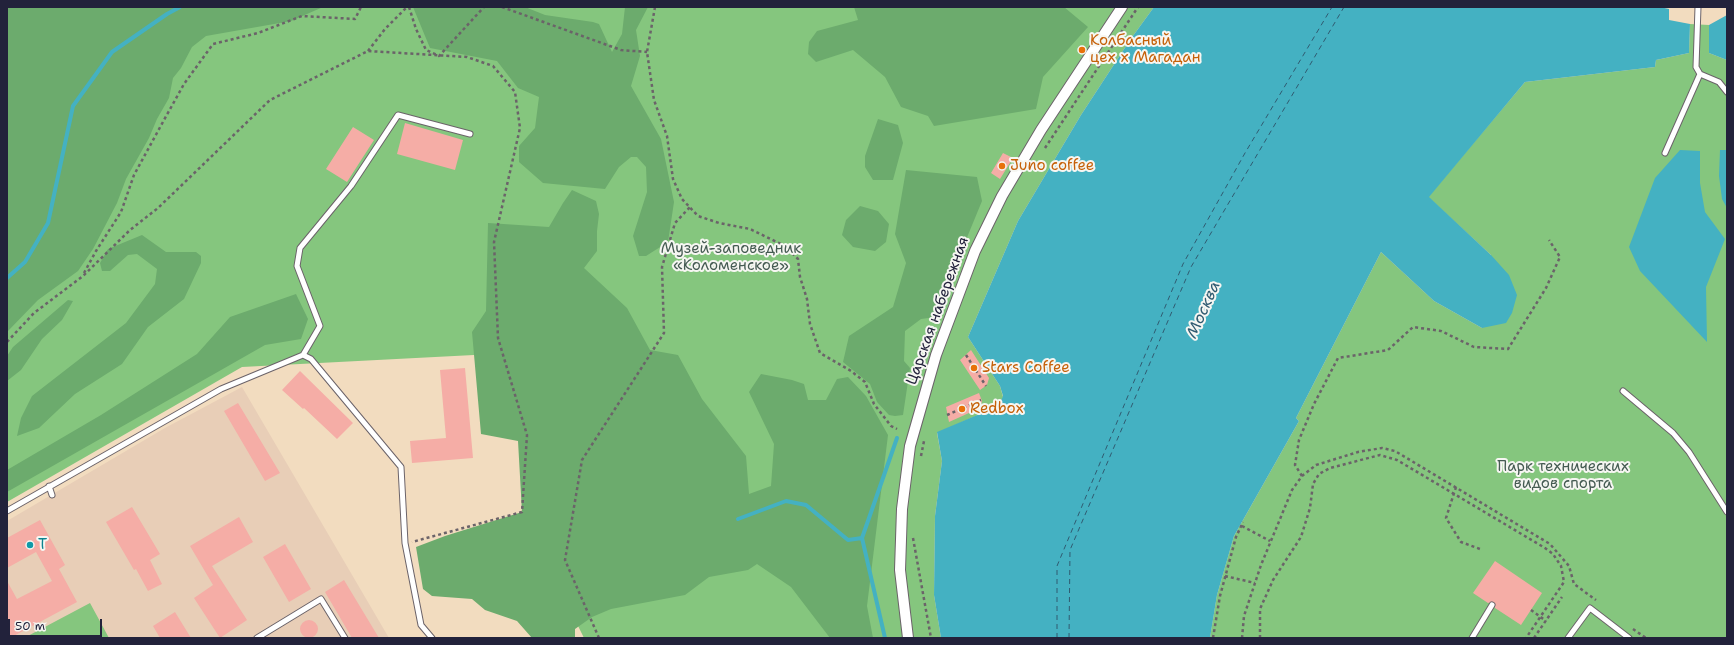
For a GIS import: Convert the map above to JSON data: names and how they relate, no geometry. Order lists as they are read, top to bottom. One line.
{"streets":{"street":["Царская набережная"]},"water":["Москва"],"parks":["Музей-заповедник «Коломенское»","Парк технических видов спорта"],"places":["Колбасный цех x Магадан","Juno coffee","Stars Coffee","Redbox","Т"],"scale_bar":"50 m"}
